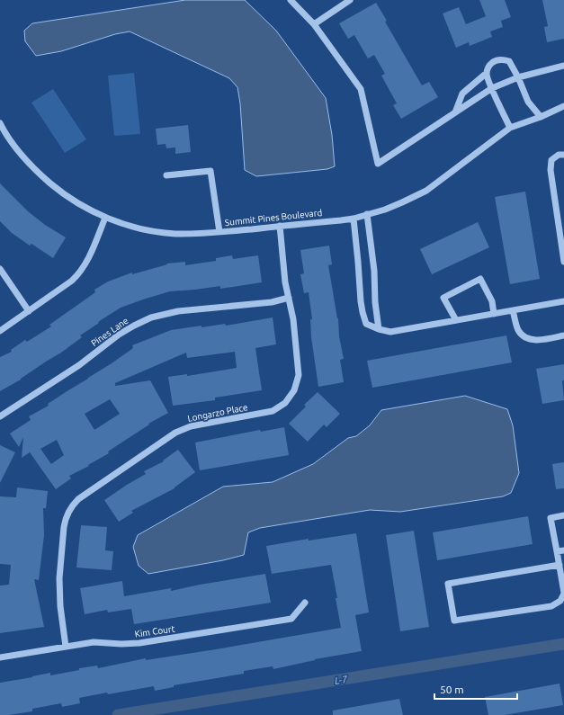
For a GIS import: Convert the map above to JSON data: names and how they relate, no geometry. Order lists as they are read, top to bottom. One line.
{"streets":{"street":["Summit Pines Boulevard","Pines Lane","Longarzo Place","Kim Court"]},"crossings":[["Summit Pines Boulevard","Longarzo Place"],["Pines Lane","Longarzo Place"],["Longarzo Place","Kim Court"]],"water":["L-7"],"scale_bar":"50 m"}
